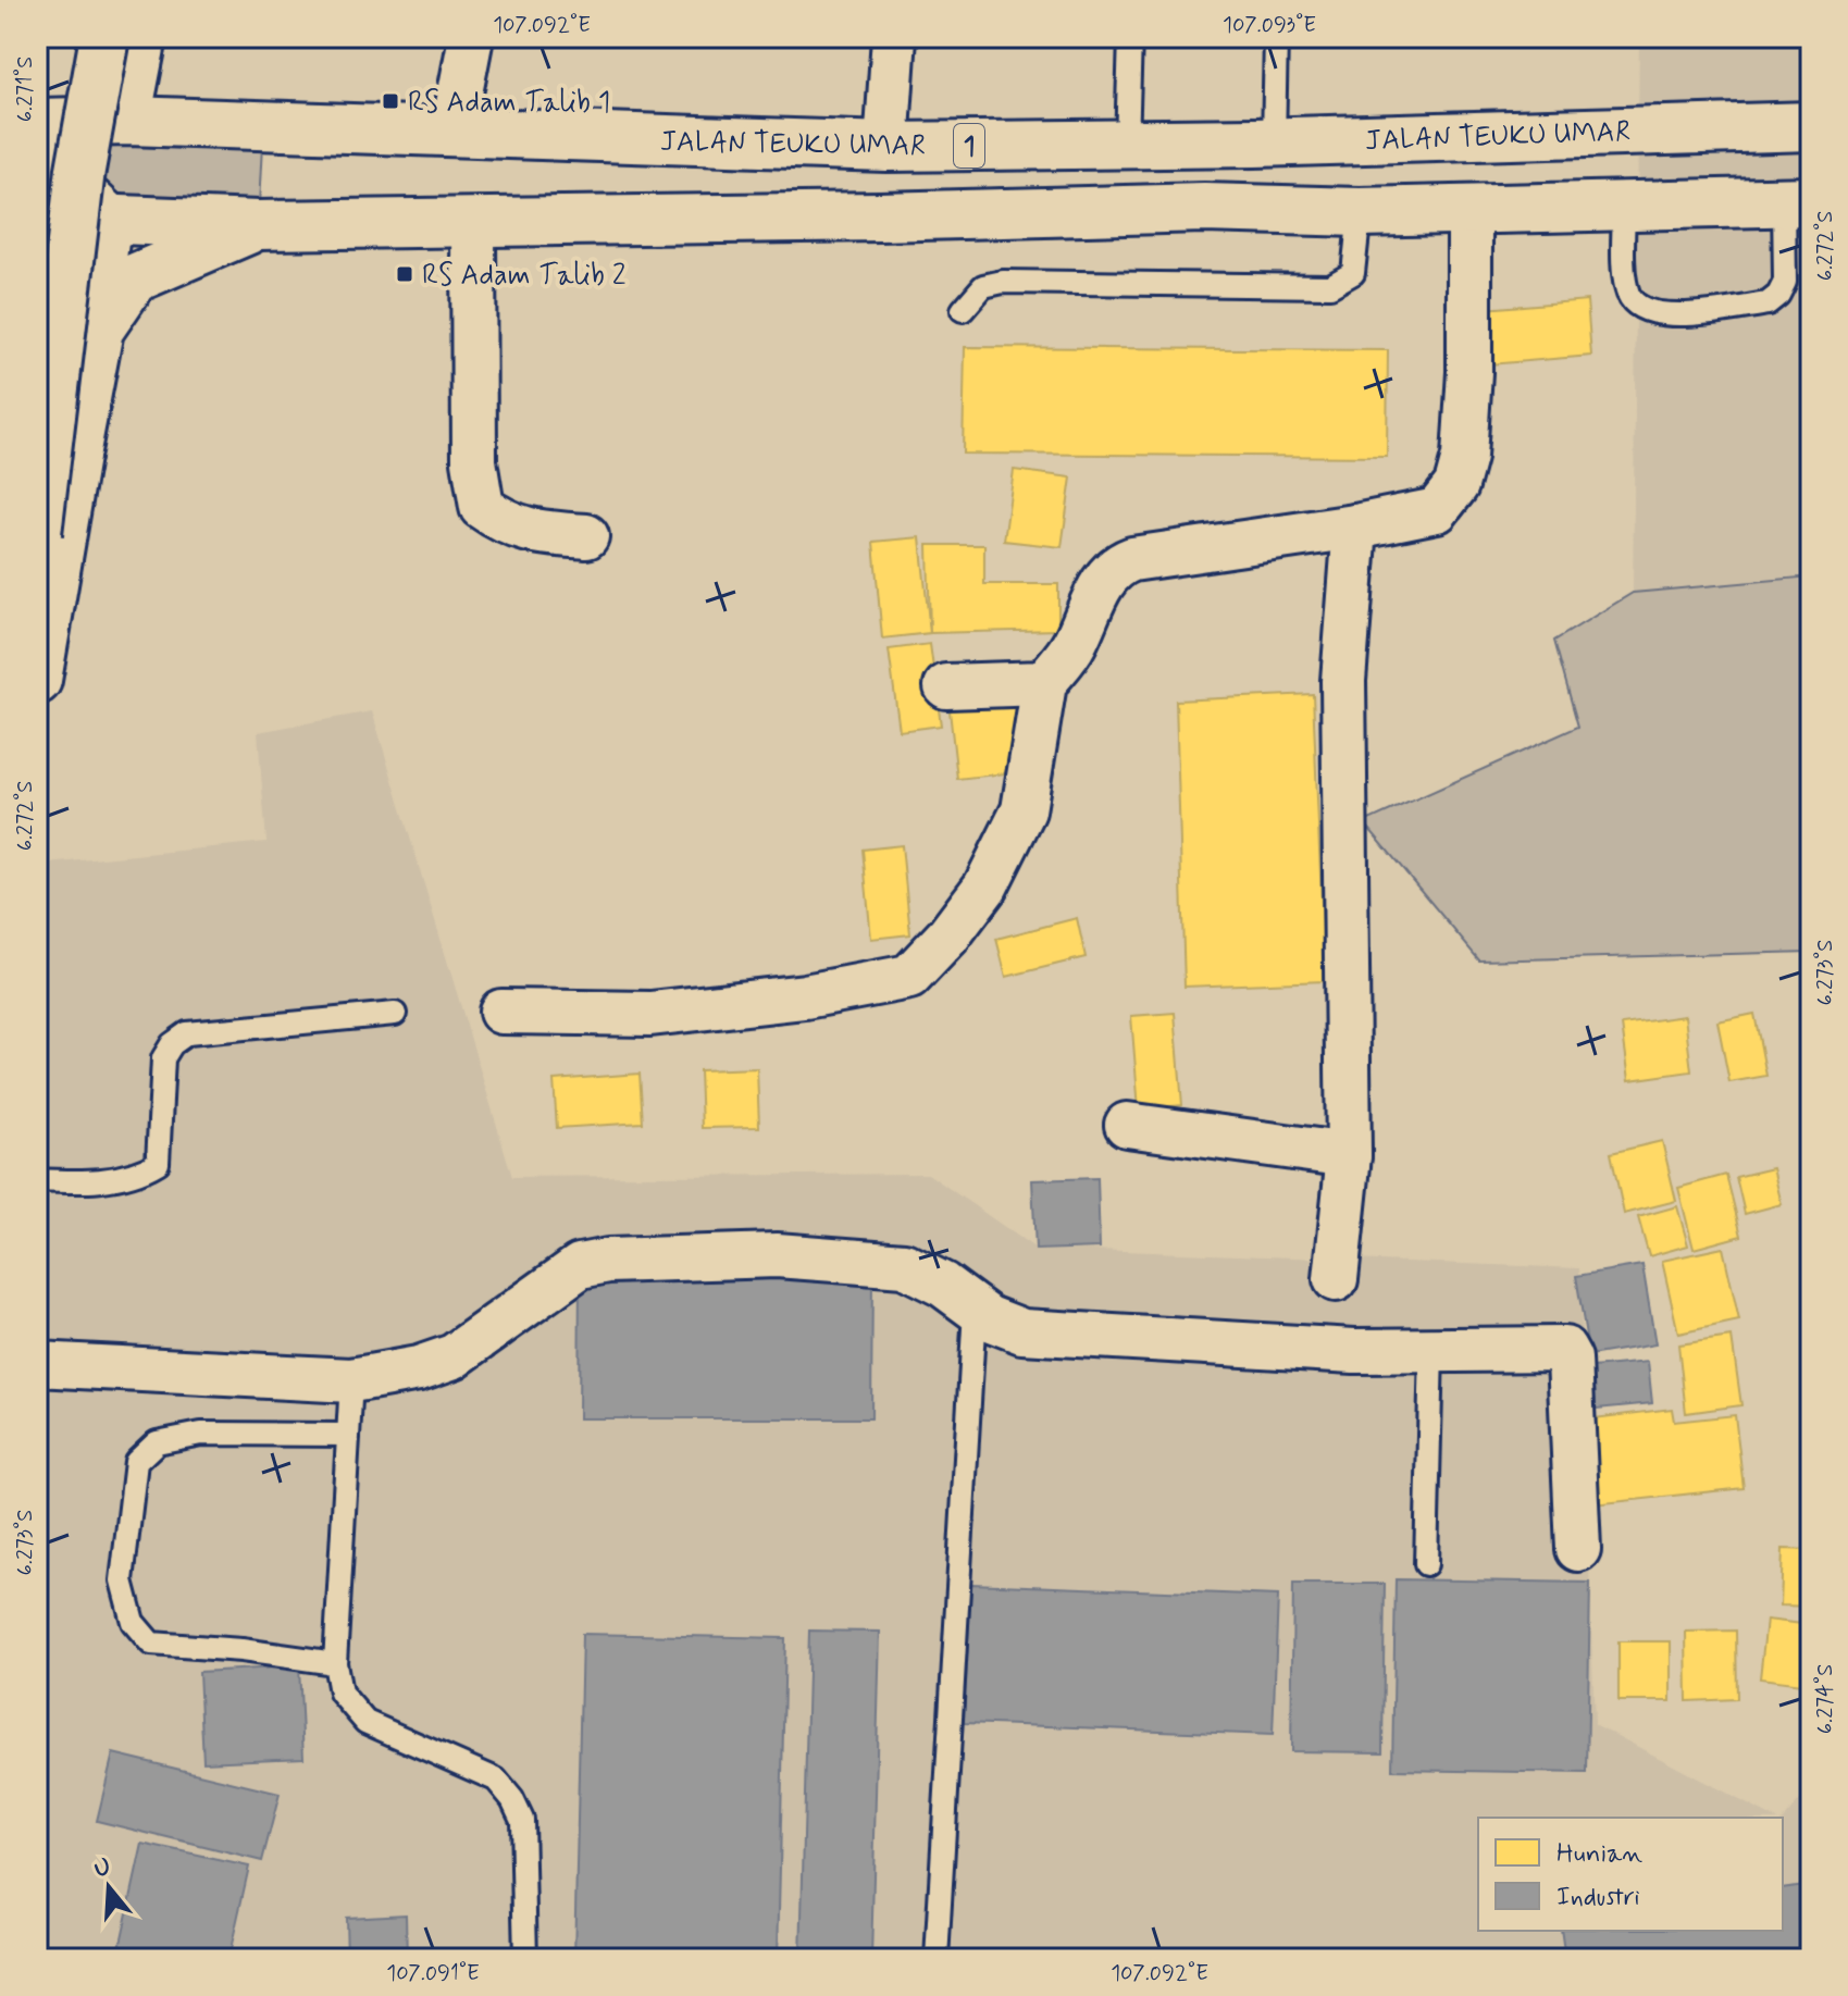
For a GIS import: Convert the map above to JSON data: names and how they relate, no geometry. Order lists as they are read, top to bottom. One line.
{"streets":{"main road":["JALAN TEUKU UMAR","1"]},"places":{"transit":["RS Adam Talib 1","RS Adam Talib 2"]},"legend":["Hunian","Industri"],"north":"top","coordinates":["107.092°E","107.093°E","6.271°S","6.272°S","6.273°S","6.274°S","107.091°E"]}
